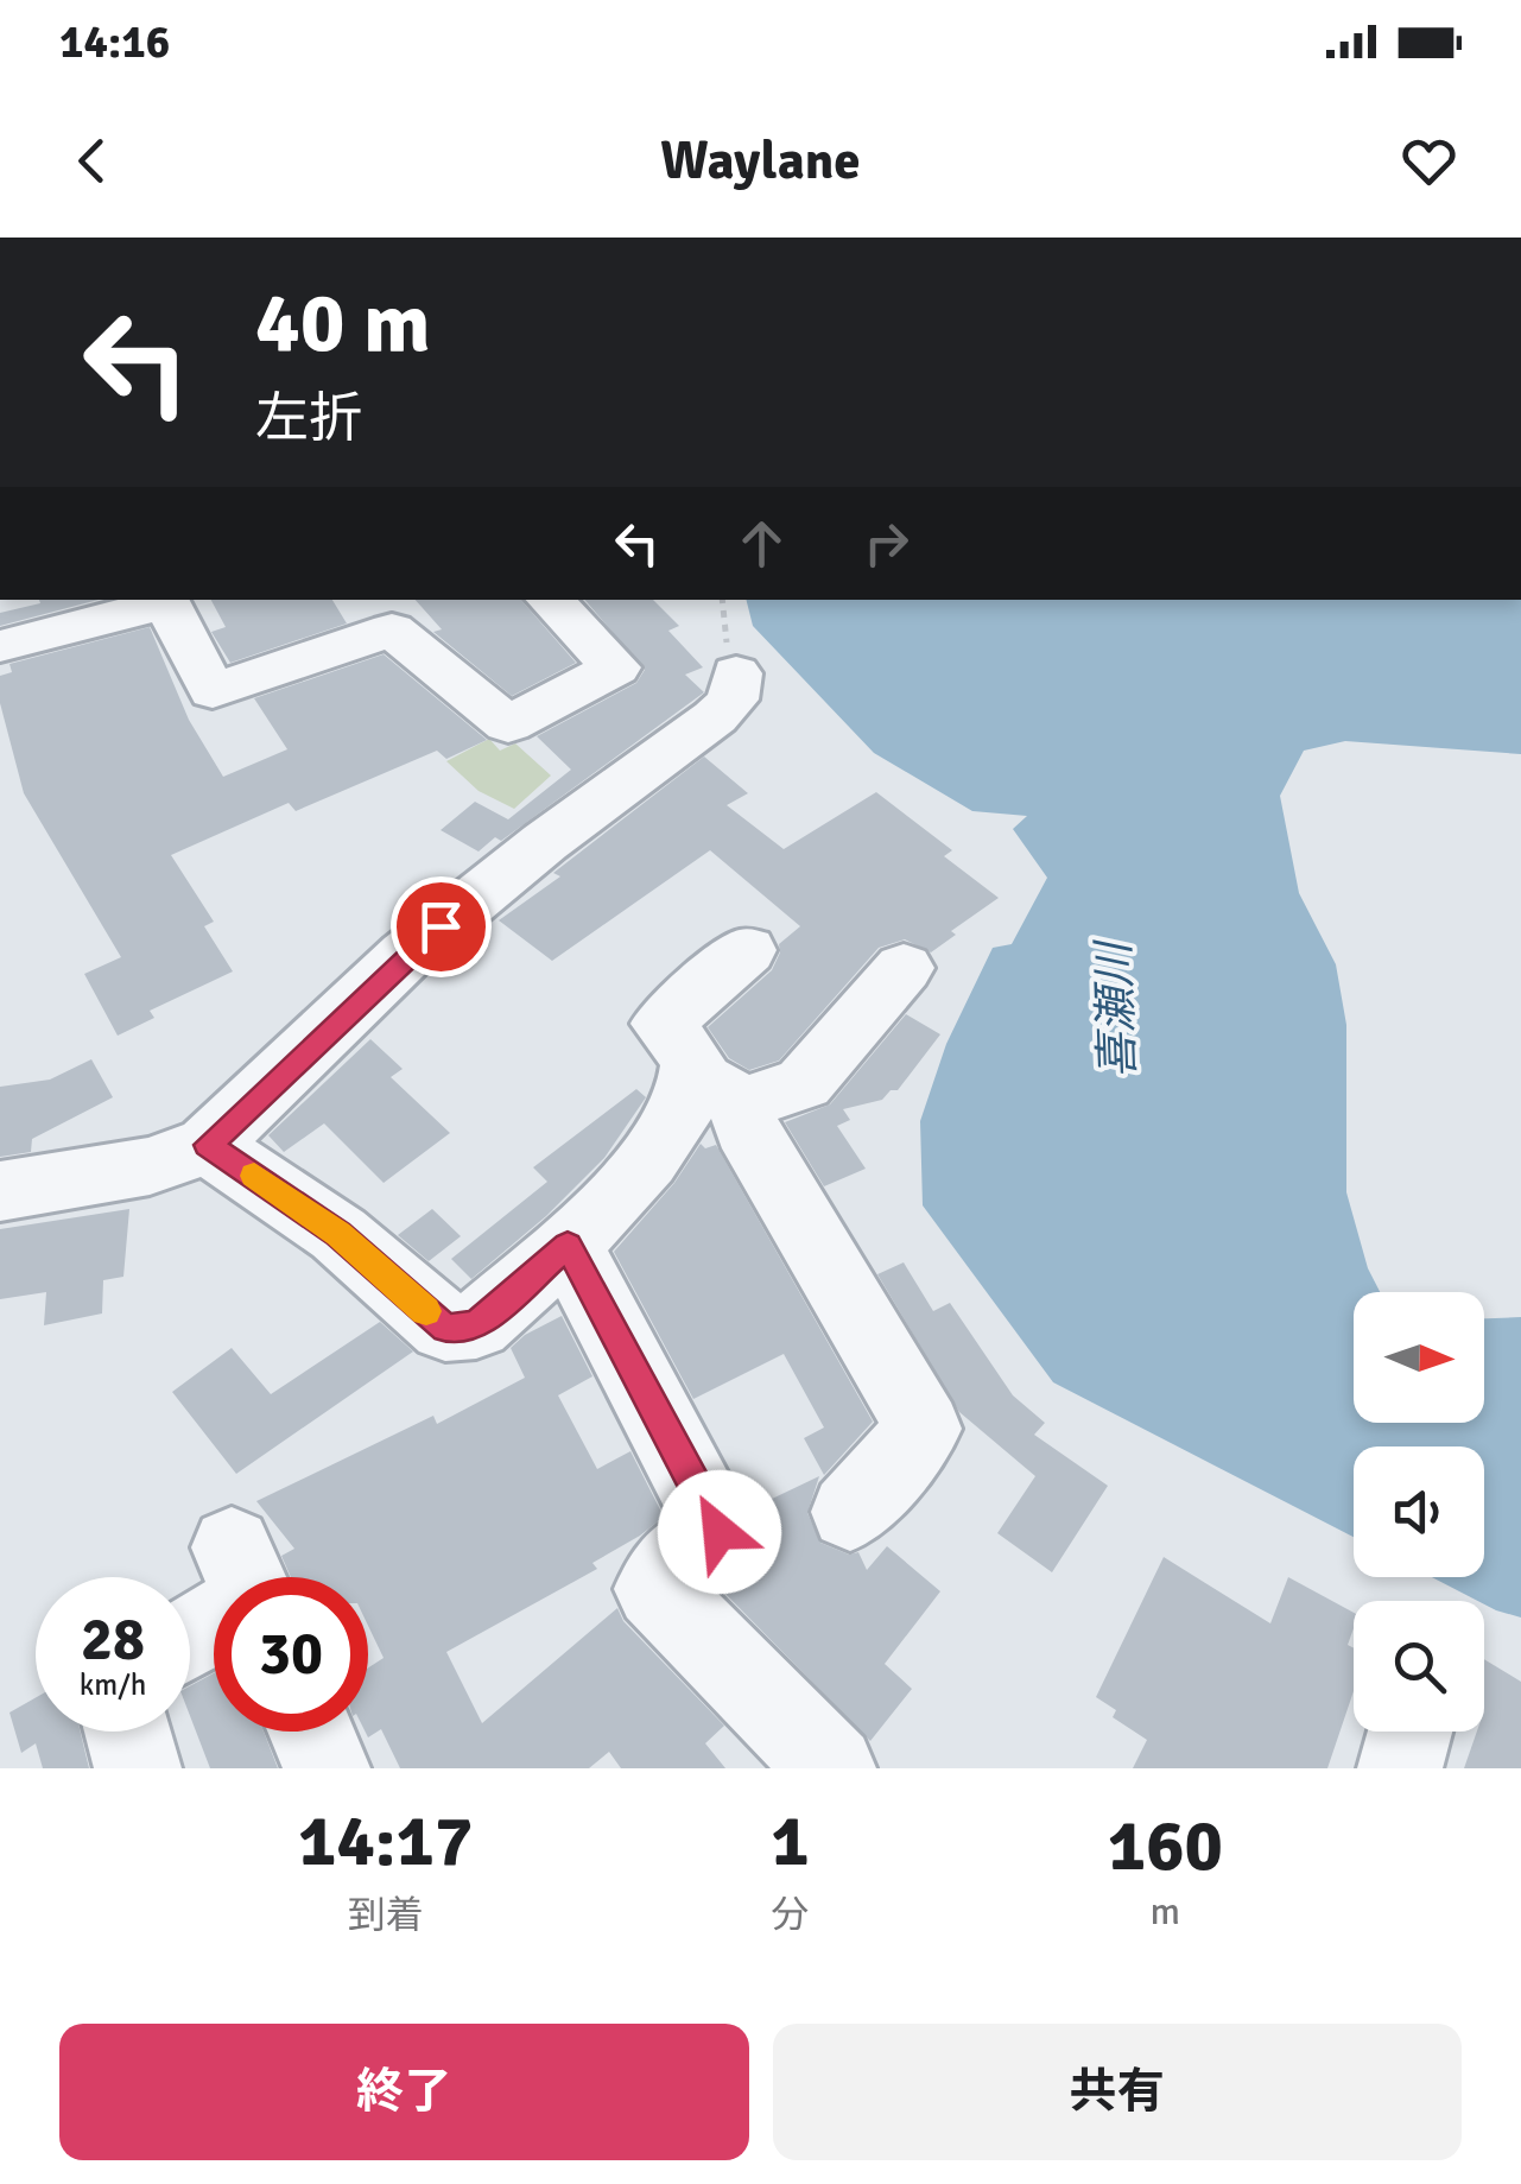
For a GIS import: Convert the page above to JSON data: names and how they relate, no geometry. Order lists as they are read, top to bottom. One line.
{"water":["喜瀬川"],"north":"right","page":{"status":"14:16","header":"Waylane","turn":["40 m","左折"],"speed":"28 km/h","limit":"30","eta":["14:17","到着","1","分","160","m"],"buttons":["終了","共有"]}}
